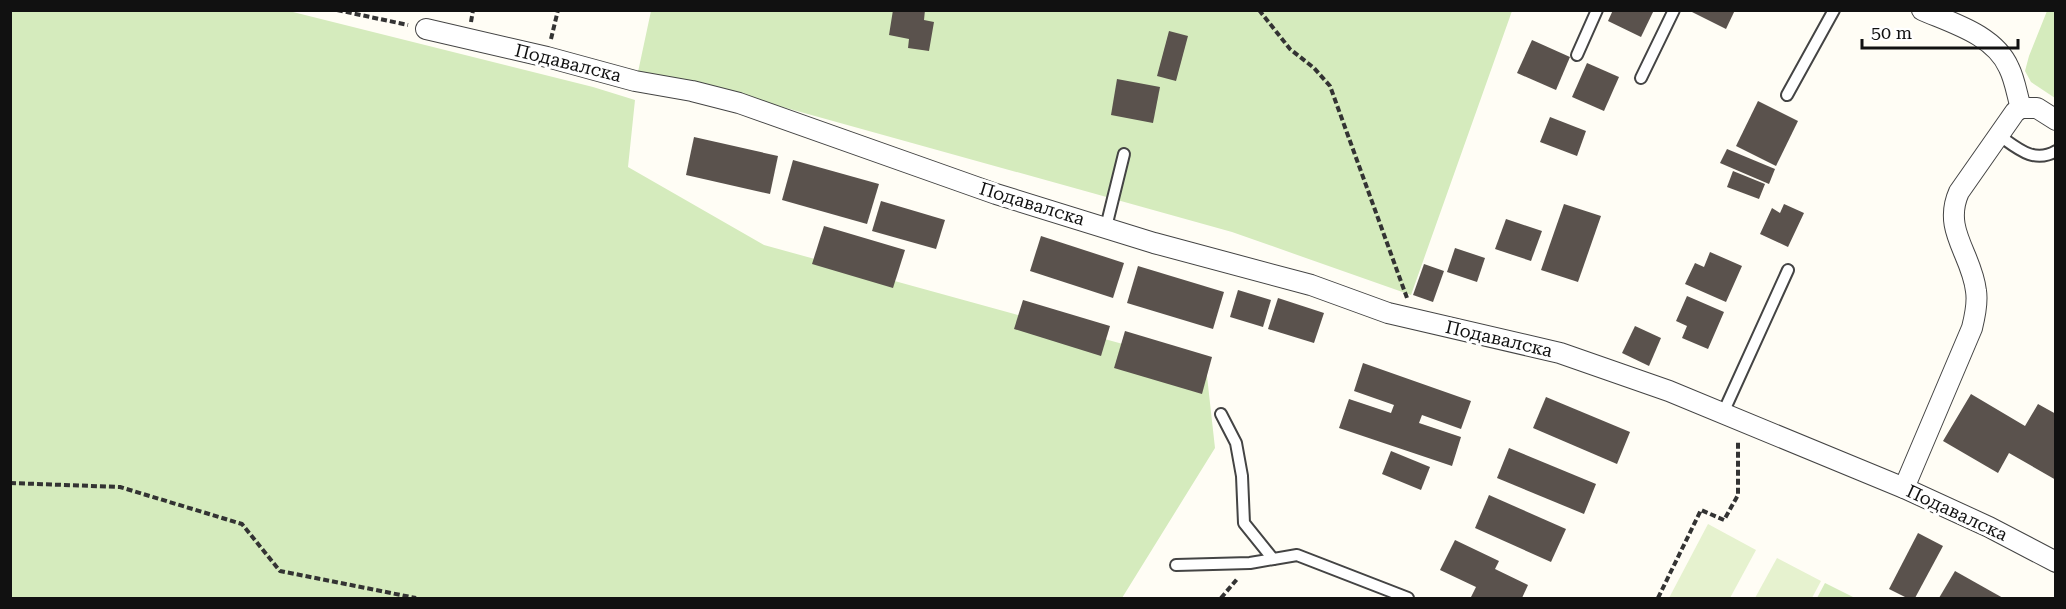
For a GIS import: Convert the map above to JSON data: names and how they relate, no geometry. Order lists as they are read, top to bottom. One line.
{"streets":{"street":["Подавалска"]},"scale_bar":"50 m"}
